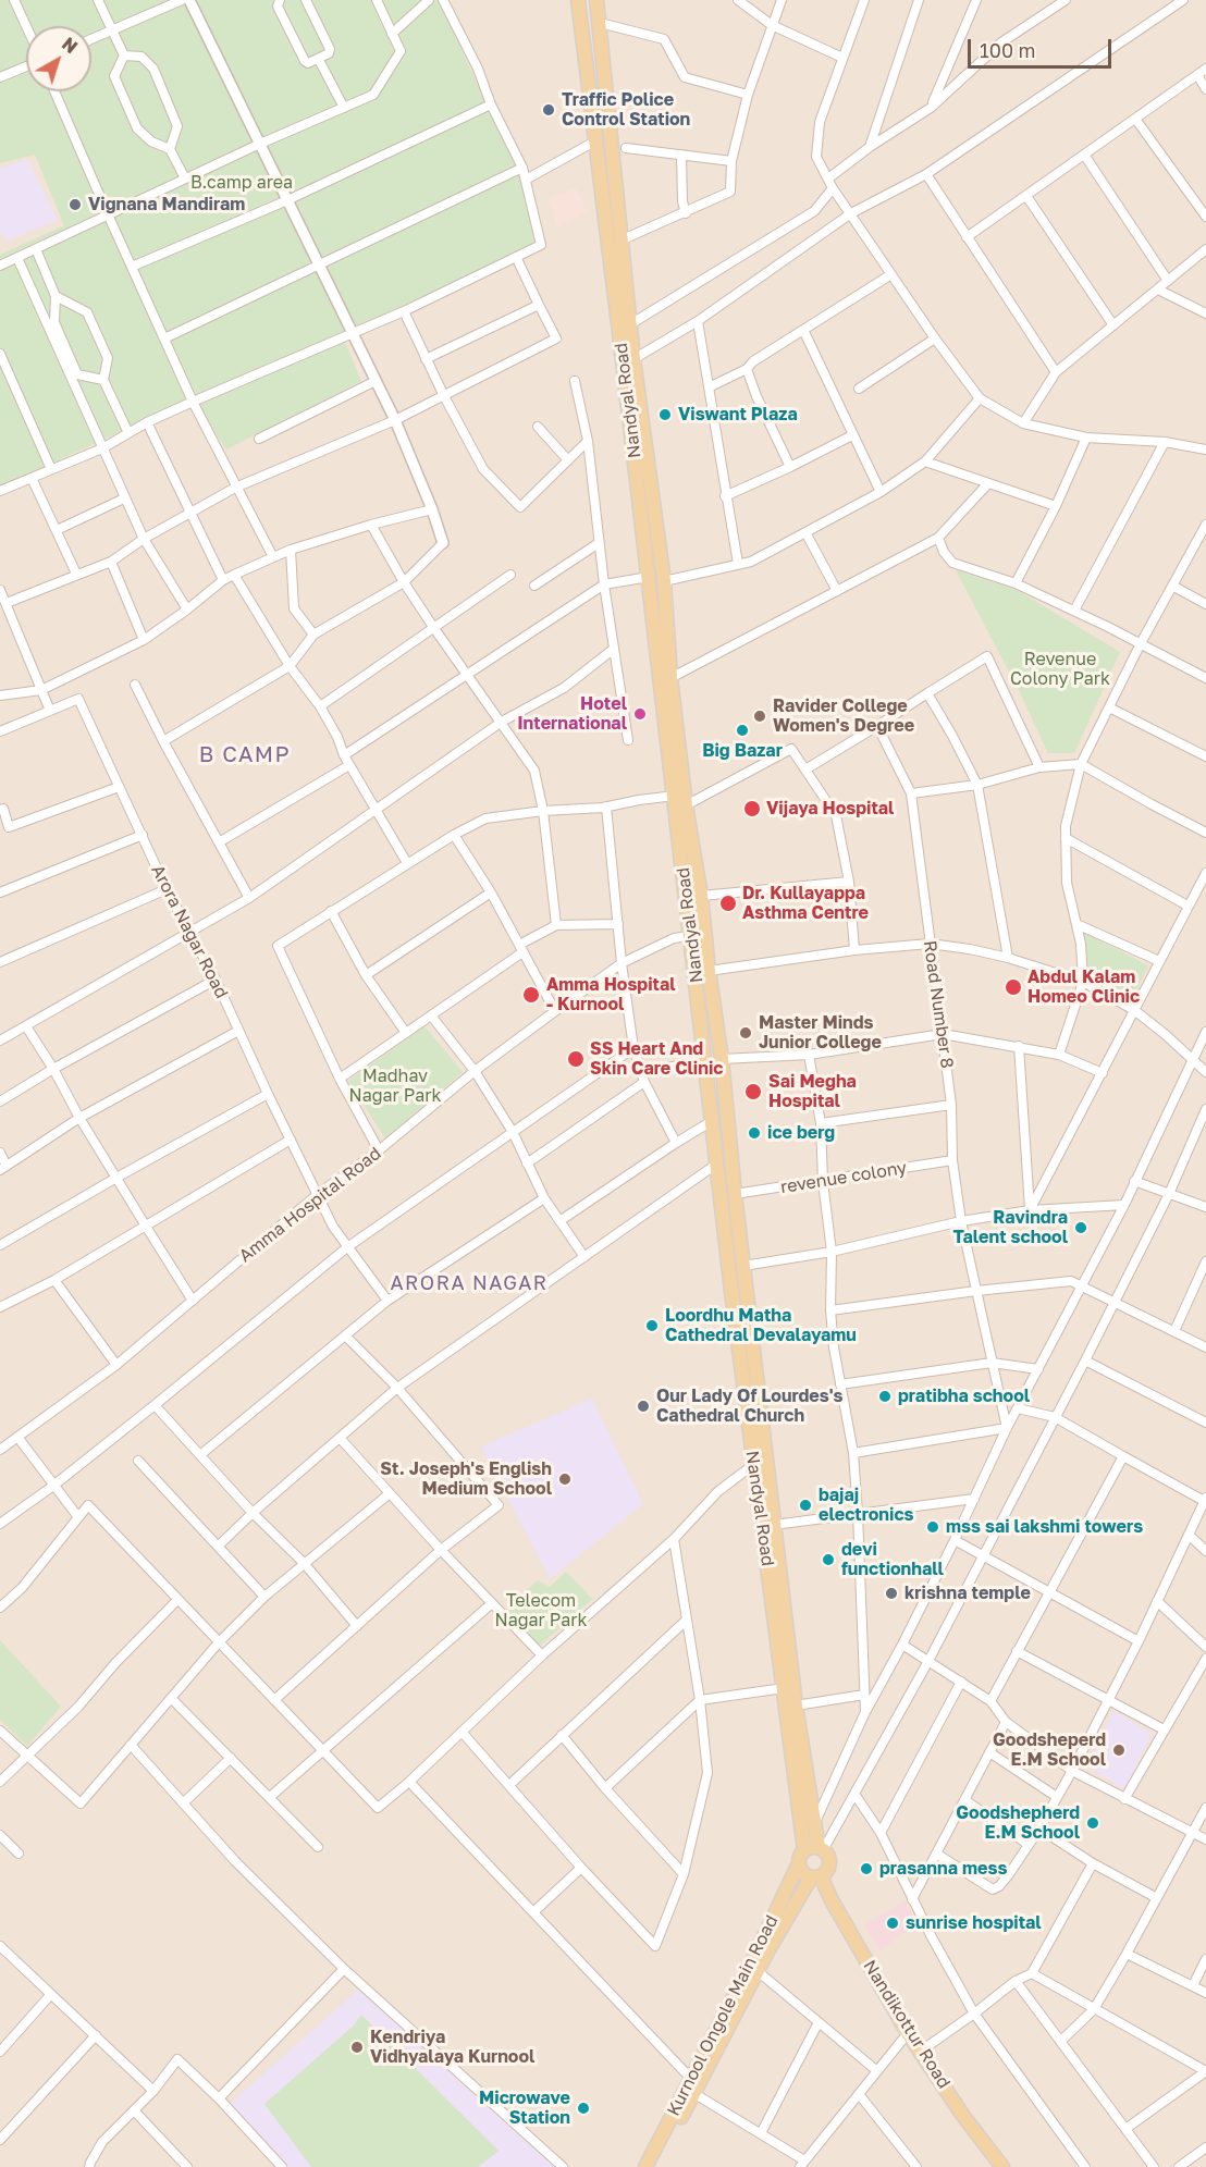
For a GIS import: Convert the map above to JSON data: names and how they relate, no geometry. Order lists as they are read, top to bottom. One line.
{"streets":{"main road":["Nandyal Road","Kurnool Ongole Main Road","Nandikottur Road"],"street":["Arora Nagar Road","Road Number 8","revenue colony","Amma Hospital Road"]},"crossings":[["Nandyal Road","revenue colony"],["Nandyal Road","Kurnool Ongole Main Road"],["Nandyal Road","Nandikottur Road"],["Arora Nagar Road","Amma Hospital Road"],["Road Number 8","revenue colony"],["Kurnool Ongole Main Road","Nandikottur Road"]],"districts":["B CAMP","ARORA NAGAR"],"parks":["B.camp area","Revenue Colony Park","Madhav Nagar Park","Telecom Nagar Park"],"places":["Traffic Police Control Station","Vignana Mandiram","Viswant Plaza","Hotel International","Ravider College Women's Degree","Big Bazar","Vijaya Hospital","Dr. Kullayappa Asthma Centre","Abdul Kalam Homeo Clinic","Amma Hospital - Kurnool","Master Minds Junior College","SS Heart And Skin Care Clinic","Sai Megha Hospital","ice berg","Ravindra Talent school","Loordhu Matha Cathedral Devalayamu","pratibha school","Our Lady Of Lourdes's Cathedral Church","St. Joseph's English Medium School","bajaj electronics","mss sai lakshmi towers","devi functionhall","krishna temple","Goodsheperd E.M School","Goodshepherd E.M School","prasanna mess","sunrise hospital","Kendriya Vidhyalaya Kurnool","Microwave Station"],"scale_bar":"100 m","north":"top right"}
